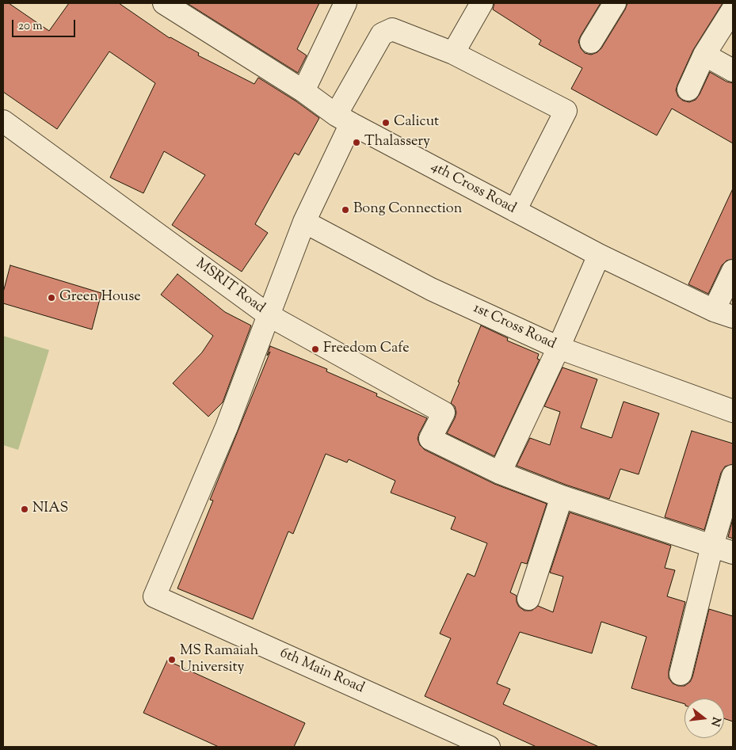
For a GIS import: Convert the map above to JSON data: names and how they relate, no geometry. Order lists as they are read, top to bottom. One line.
{"streets":{"street":["4th Cross Road","MSRIT Road","1st Cross Road","6th Main Road"]},"crossings":[["MSRIT Road","6th Main Road"]],"places":["Calicut","Thalassery","Bong Connection","Green House","Freedom Cafe","NIAS","MS Ramaiah University"],"scale_bar":"20 m","north":"right"}
